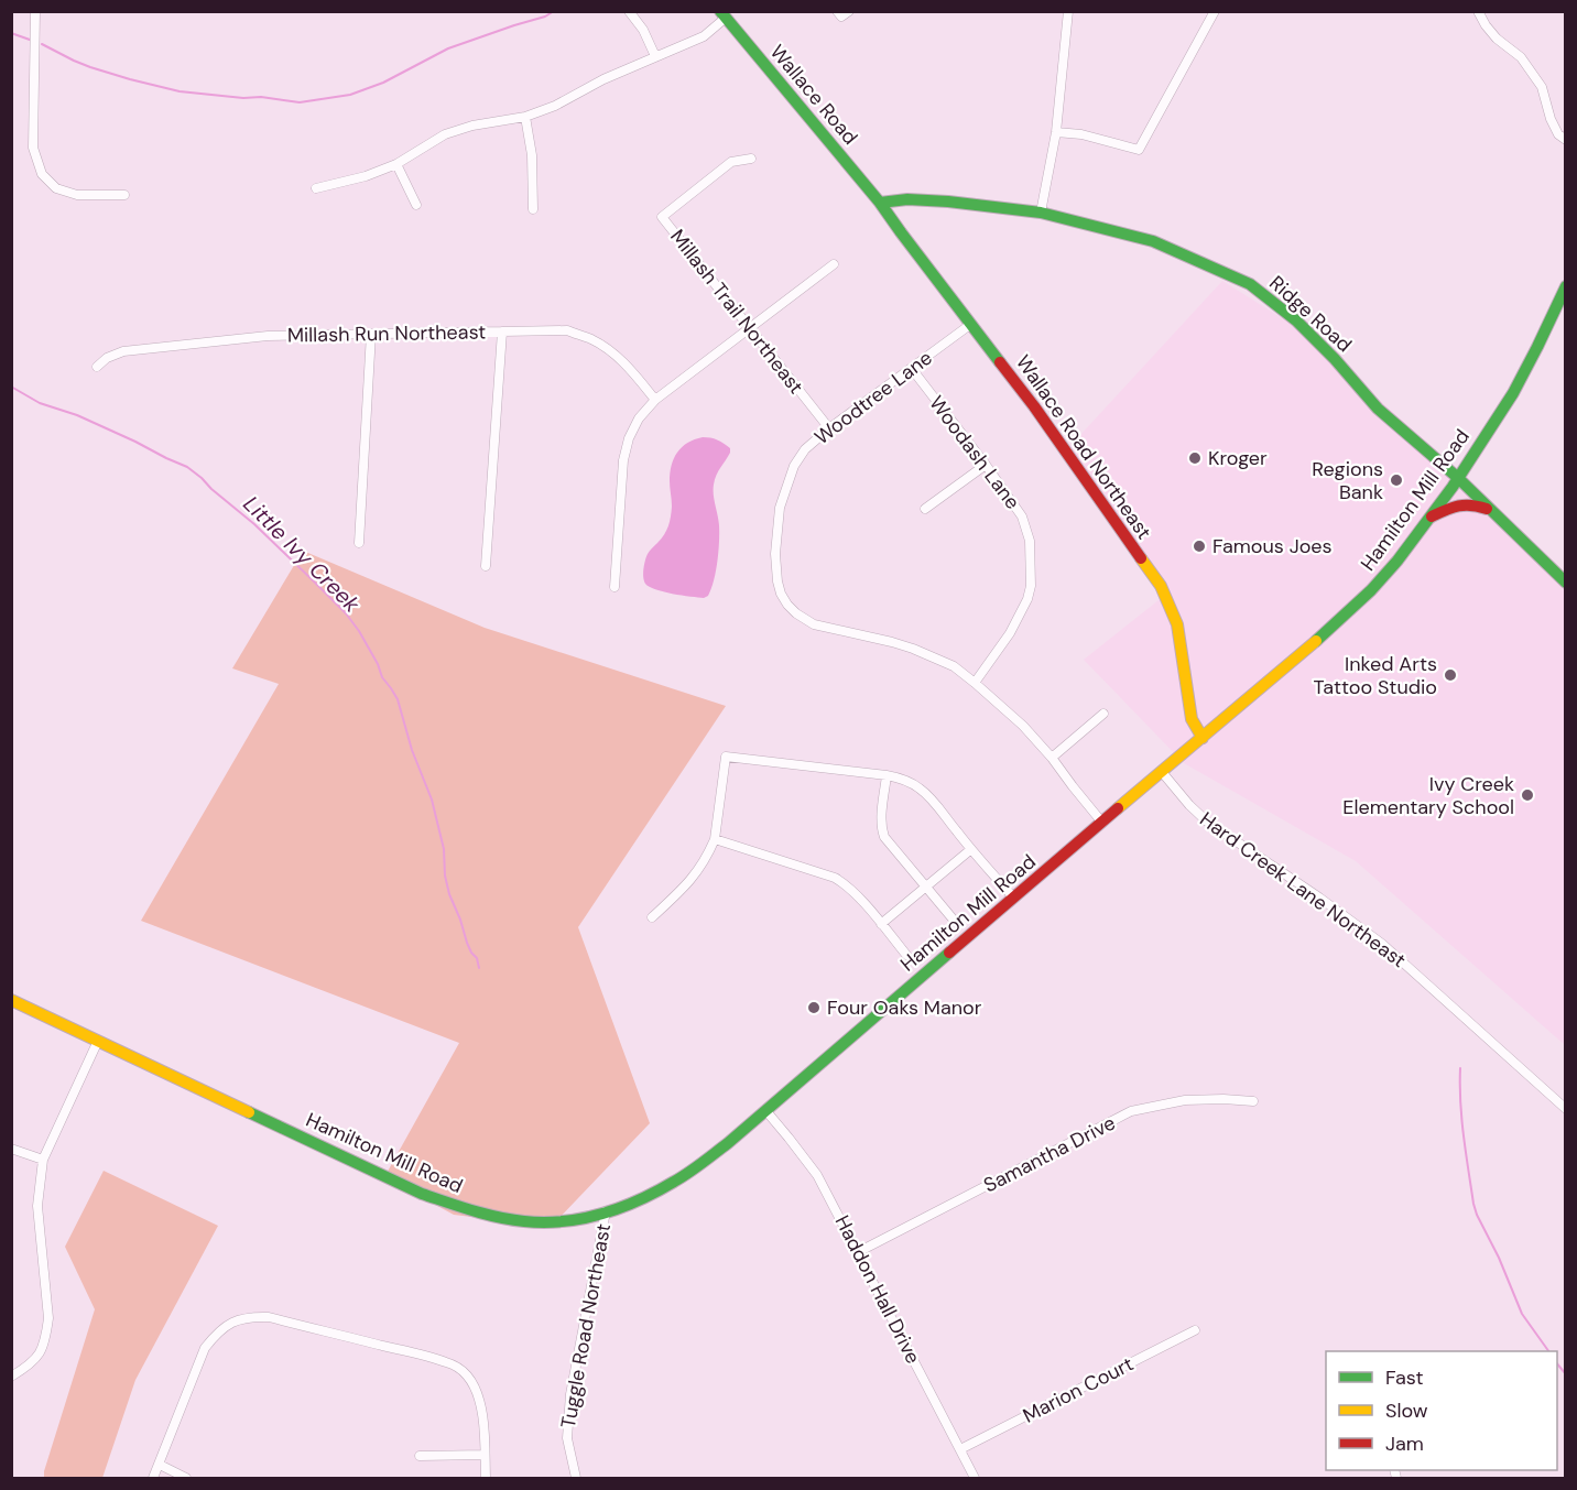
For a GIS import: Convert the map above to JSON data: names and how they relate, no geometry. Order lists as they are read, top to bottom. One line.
{"streets":{"main road":["Wallace Road","Ridge Road","Wallace Road Northeast","Hamilton Mill Road"],"street":["Millash Trail Northeast","Millash Run Northeast","Woodtree Lane","Woodash Lane","Hard Creek Lane Northeast","Samantha Drive","Haddon Hall Drive","Tuggle Road Northeast","Marion Court"]},"crossings":[["Wallace Road","Ridge Road"],["Wallace Road","Wallace Road Northeast"],["Millash Trail Northeast","Woodtree Lane"],["Ridge Road","Wallace Road Northeast"],["Ridge Road","Hamilton Mill Road"],["Woodtree Lane","Wallace Road Northeast"],["Woodtree Lane","Woodash Lane"],["Woodtree Lane","Hamilton Mill Road"],["Wallace Road Northeast","Hamilton Mill Road"],["Hamilton Mill Road","Hard Creek Lane Northeast"],["Hamilton Mill Road","Haddon Hall Drive"],["Hamilton Mill Road","Tuggle Road Northeast"],["Samantha Drive","Haddon Hall Drive"],["Haddon Hall Drive","Marion Court"]],"water":["Little Ivy Creek"],"places":["Kroger","Regions Bank","Famous Joes","Inked Arts Tattoo Studio","Ivy Creek Elementary School","Four Oaks Manor"],"legend":["Fast","Slow","Jam"]}
